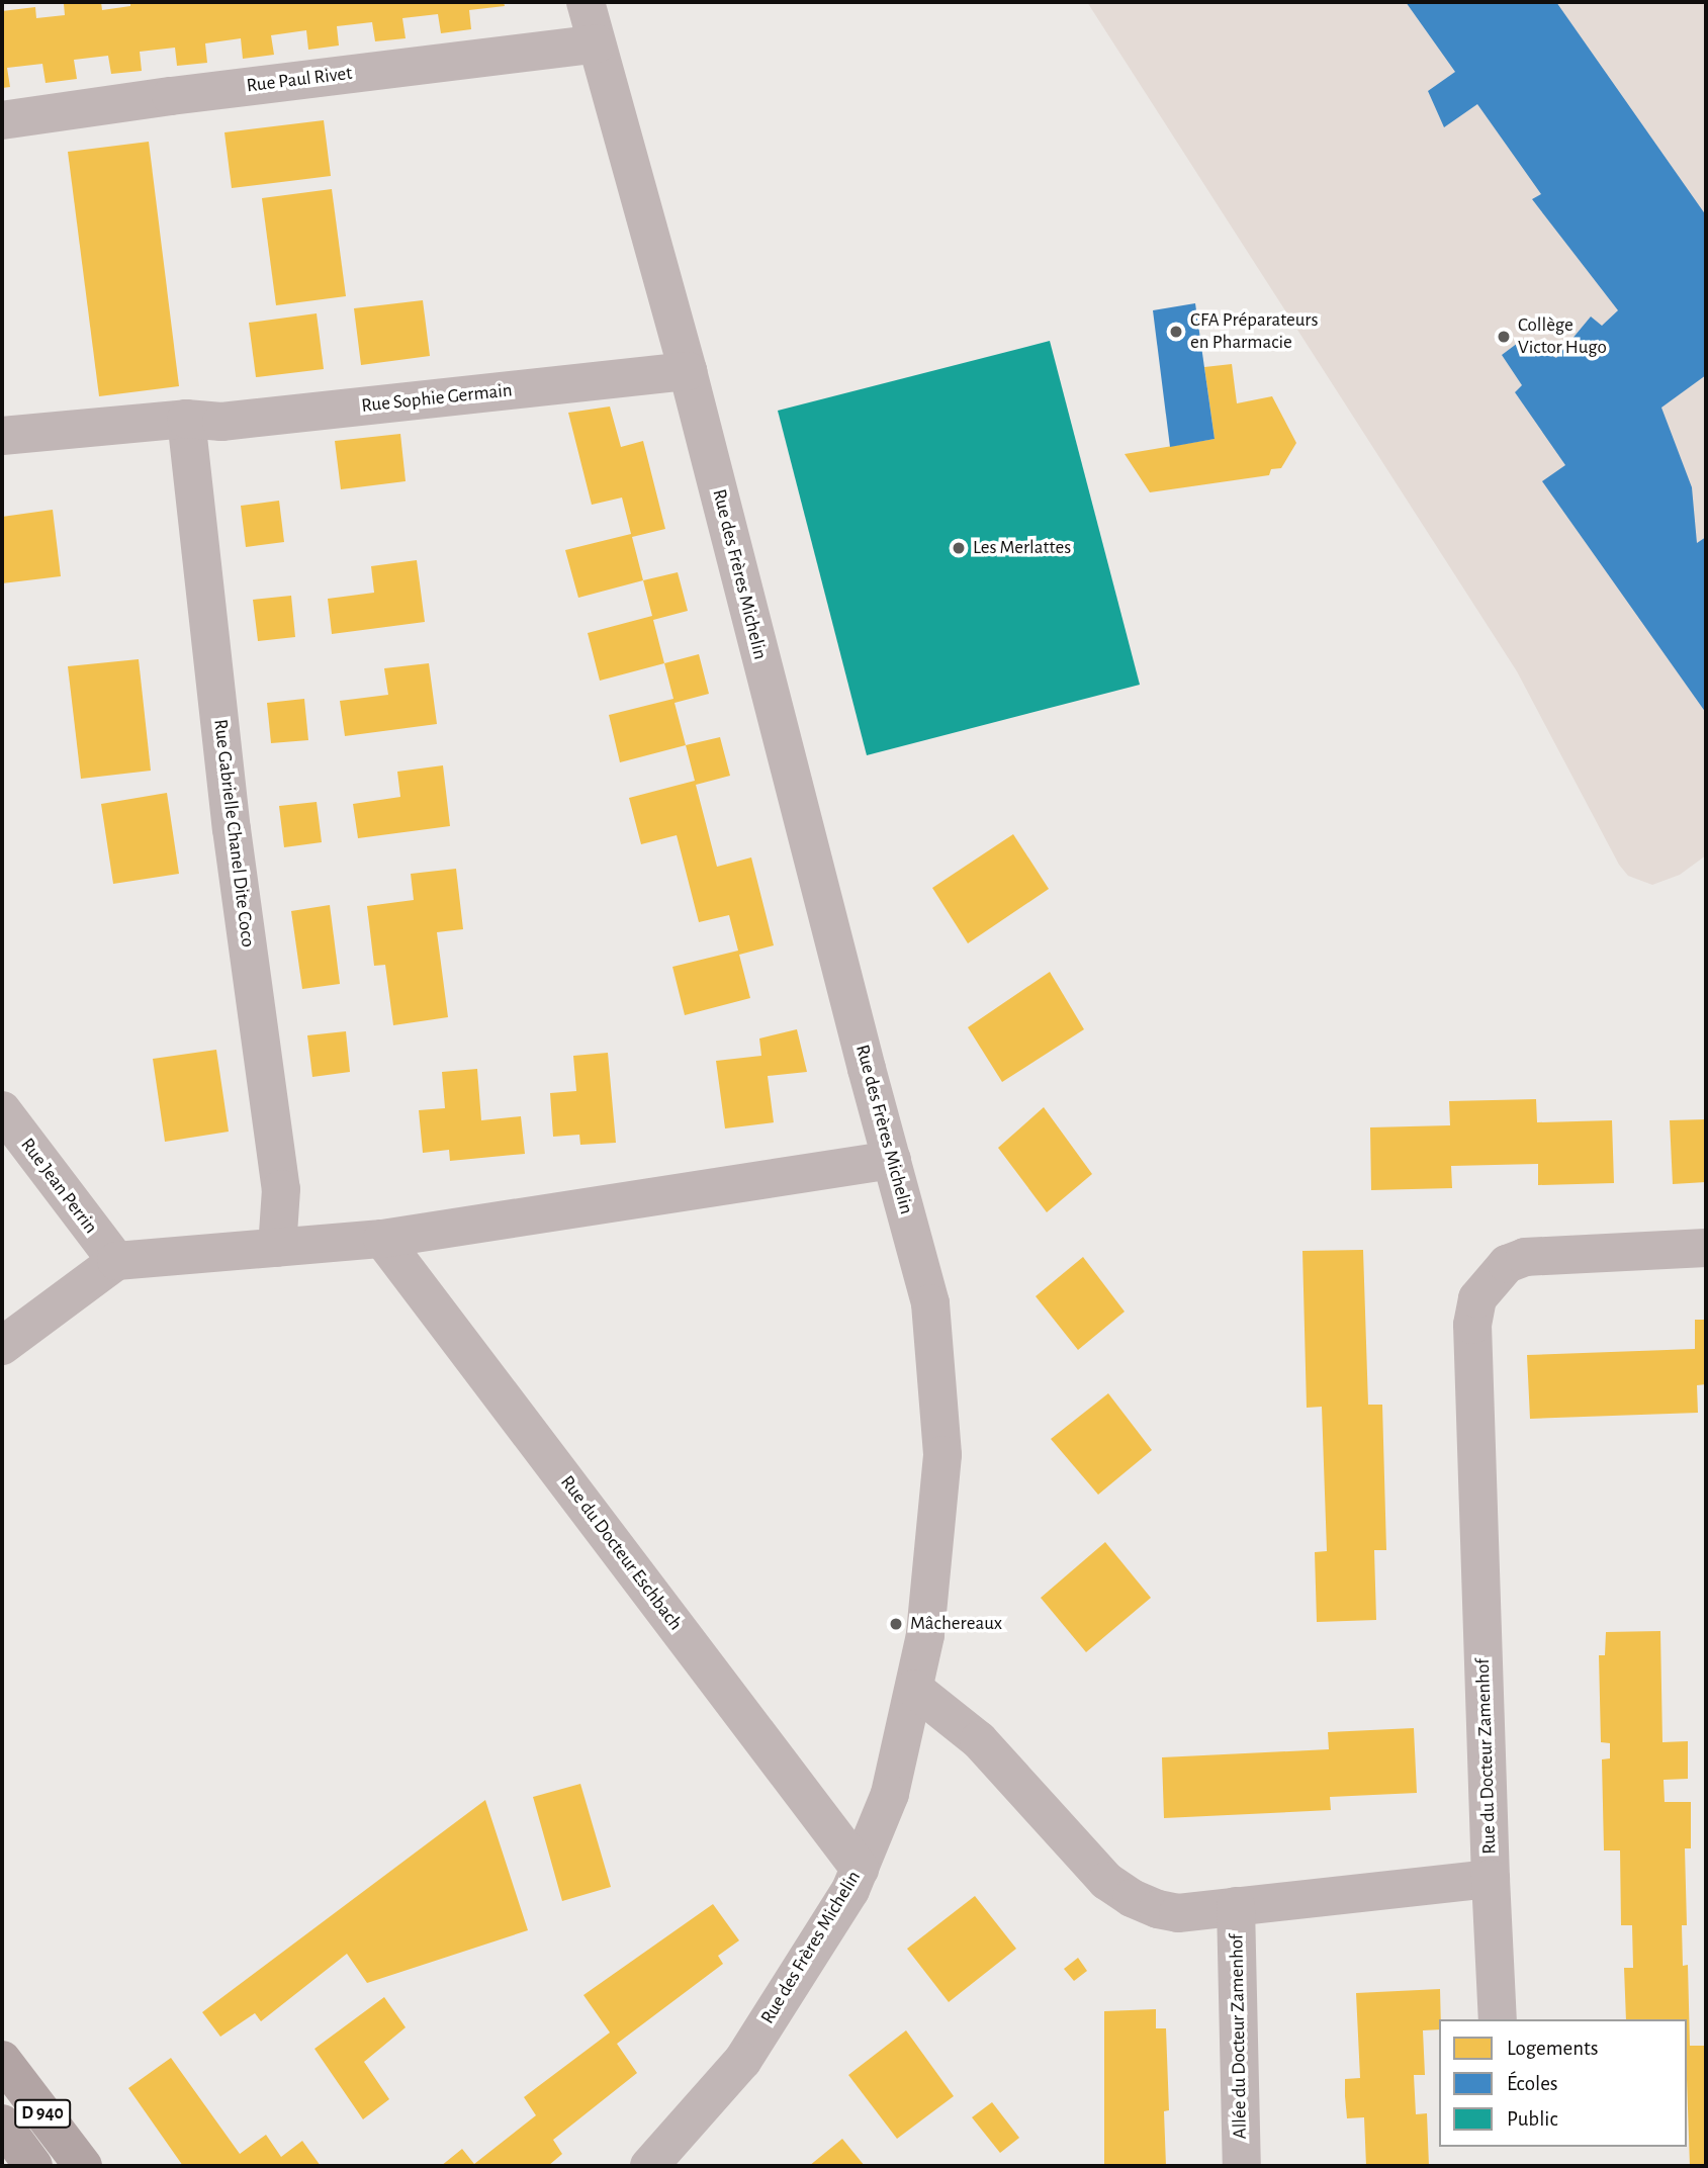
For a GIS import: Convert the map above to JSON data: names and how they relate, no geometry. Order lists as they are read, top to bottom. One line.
{"streets":{"main road":["D 940"],"street":["Rue Paul Rivet","Rue Sophie Germain","Rue des Frères Michelin","Rue Gabrielle Chanel Dite Coco","Rue Jean Perrin","Rue du Docteur Eschbach","Rue du Docteur Zamenhof","Allée du Docteur Zamenhof"]},"crossings":[["Rue Paul Rivet","Rue des Frères Michelin"],["Rue Sophie Germain","Rue des Frères Michelin"],["Rue Sophie Germain","Rue Gabrielle Chanel Dite Coco"],["Rue des Frères Michelin","Rue du Docteur Eschbach"],["Rue des Frères Michelin","Rue du Docteur Zamenhof"],["Rue du Docteur Zamenhof","Allée du Docteur Zamenhof"]],"places":["CFA Préparateurs en Pharmacie","Collège Victor Hugo","Les Merlattes","Mâchereaux"],"legend":["Logements","Écoles","Public"]}
